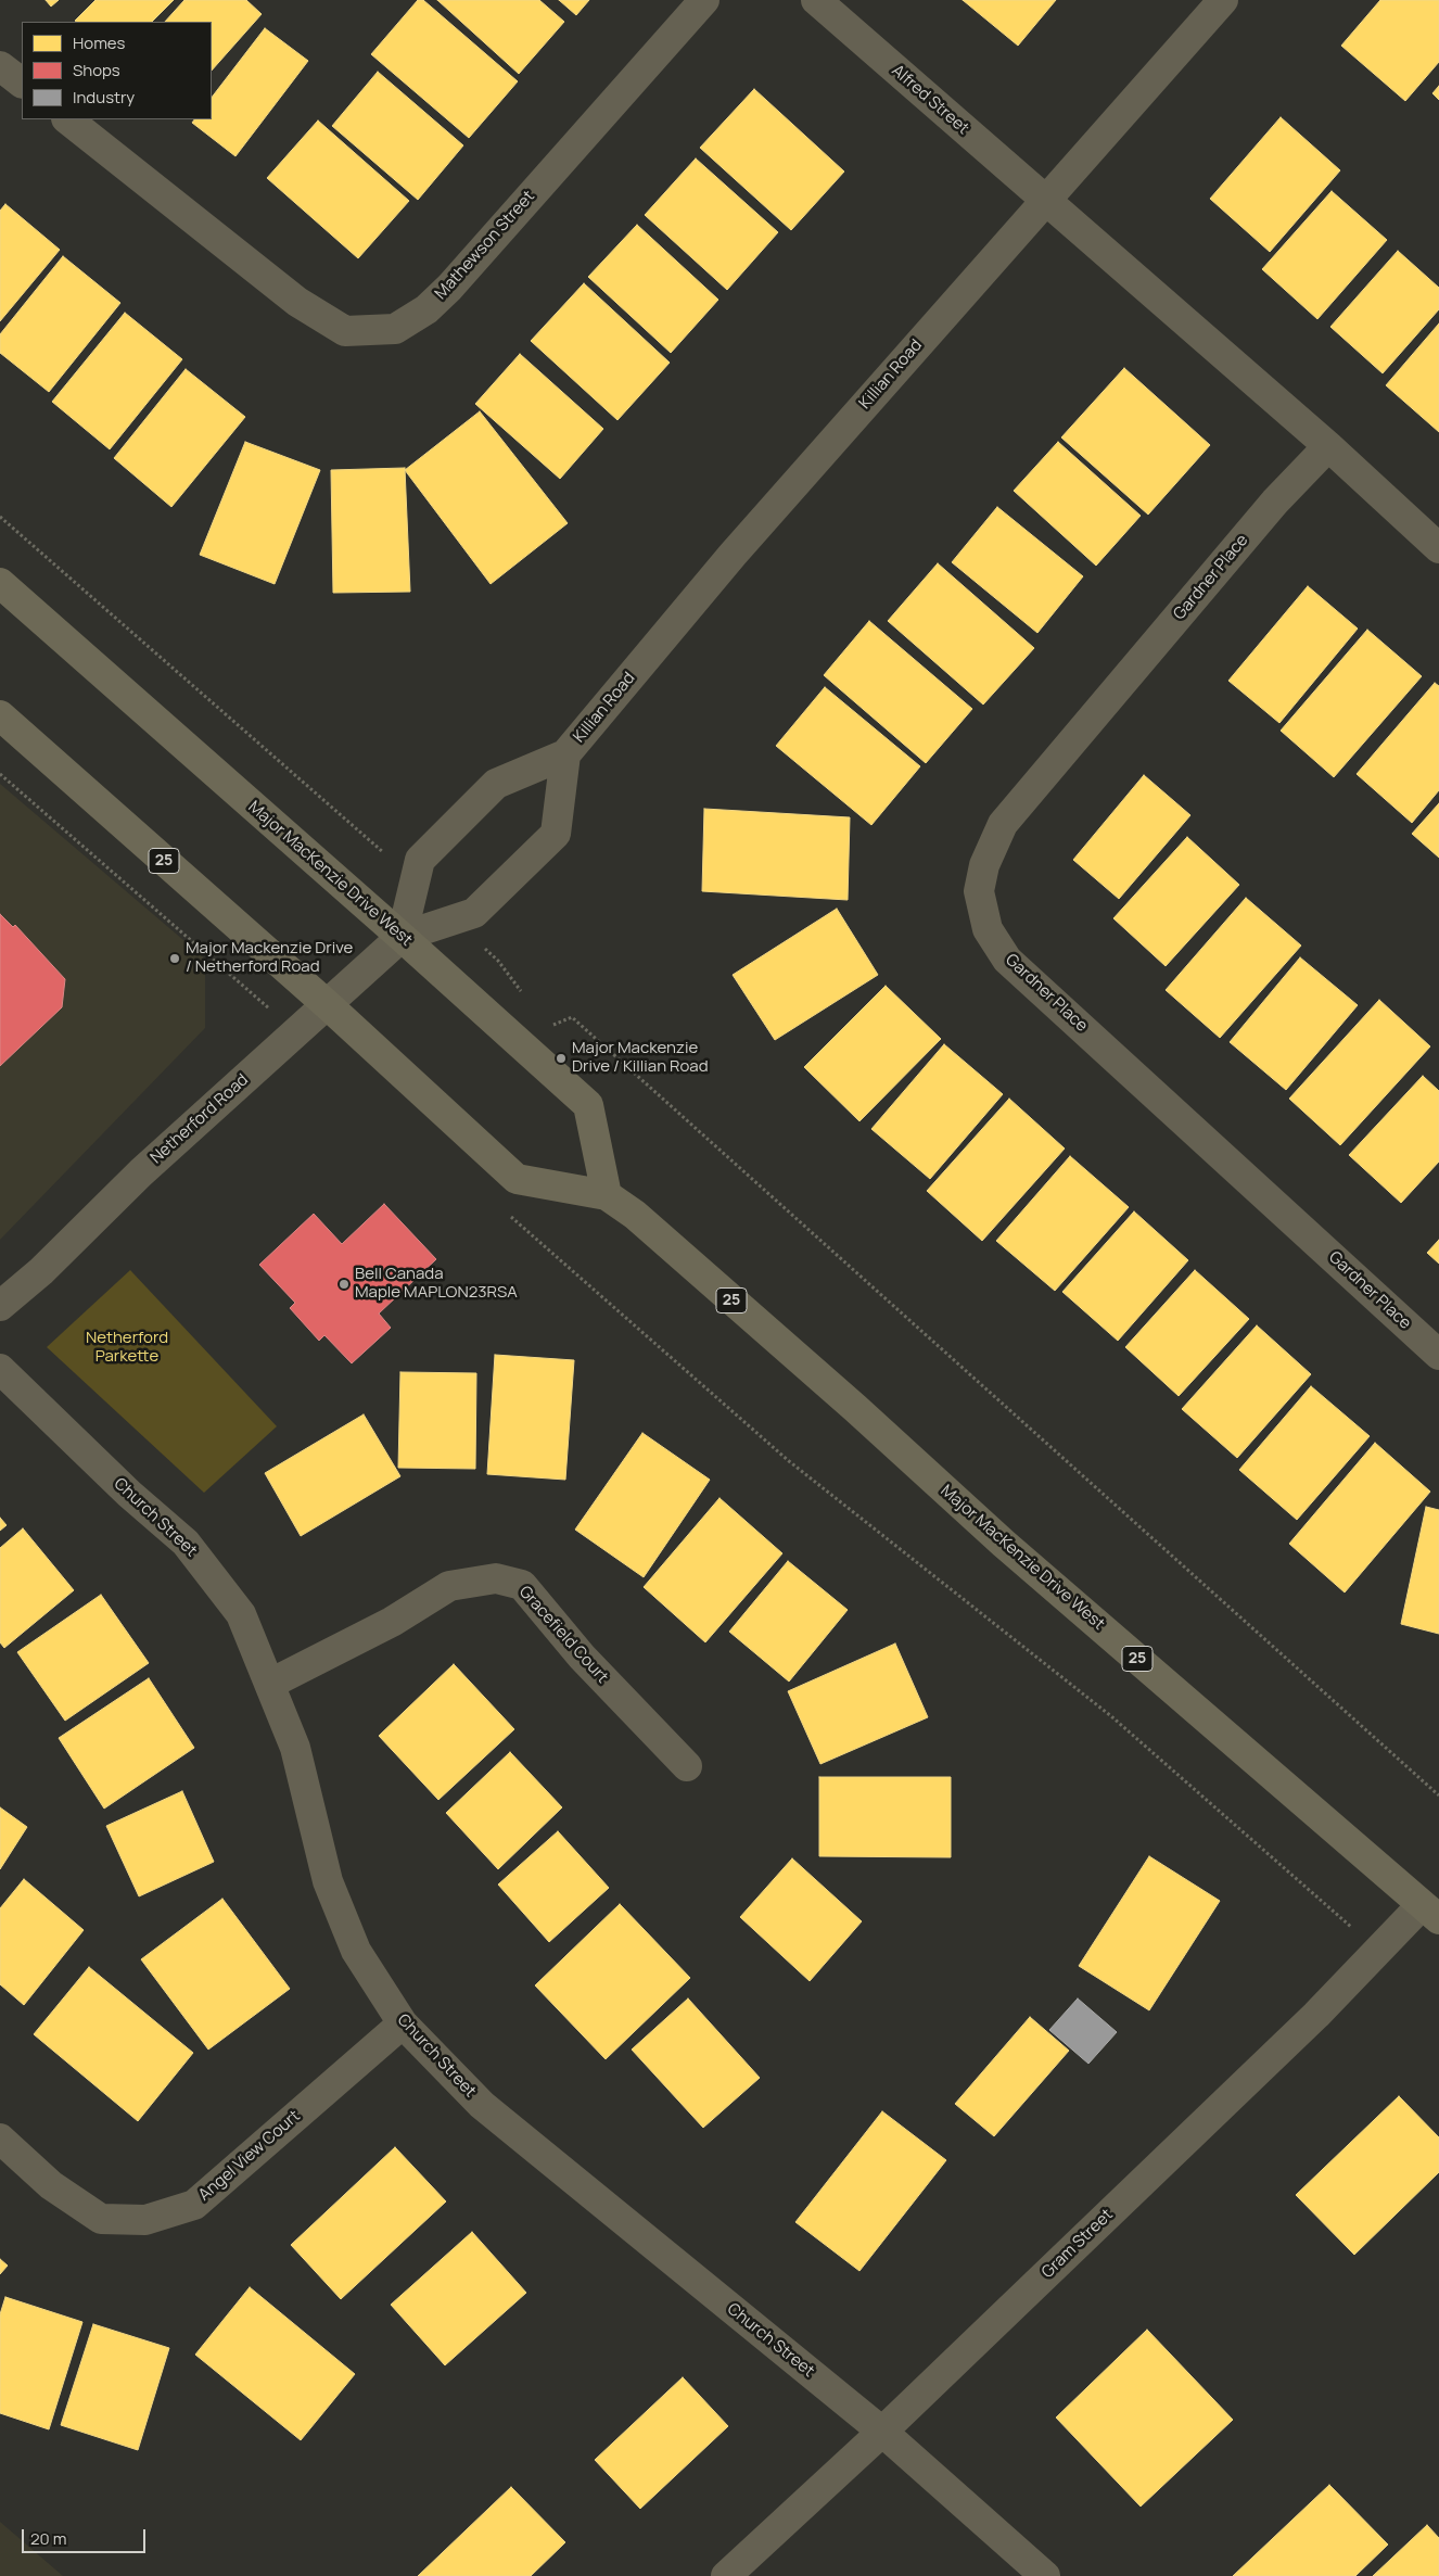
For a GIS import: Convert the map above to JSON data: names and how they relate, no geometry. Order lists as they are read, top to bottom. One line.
{"streets":{"main road":["25","Major MacKenzie Drive West"],"street":["Alfred Street","Mathewson Street","Killian Road","Gardner Place","Netherford Road","Church Street","Gracefield Court","Angel View Court","Gram Street"]},"crossings":[["Alfred Street","Killian Road"],["Killian Road","Major MacKenzie Drive West"],["Killian Road","Netherford Road"],["Major MacKenzie Drive West","Netherford Road"],["Major MacKenzie Drive West","Gram Street"],["Church Street","Gracefield Court"],["Church Street","Angel View Court"],["Church Street","Gram Street"]],"parks":["Netherford Parkette"],"places":["Major Mackenzie Drive / Netherford Road","Major Mackenzie Drive / Killian Road","Bell Canada Maple MAPLON23RSA"],"legend":["Homes","Shops","Industry"],"scale_bar":"20 m"}
